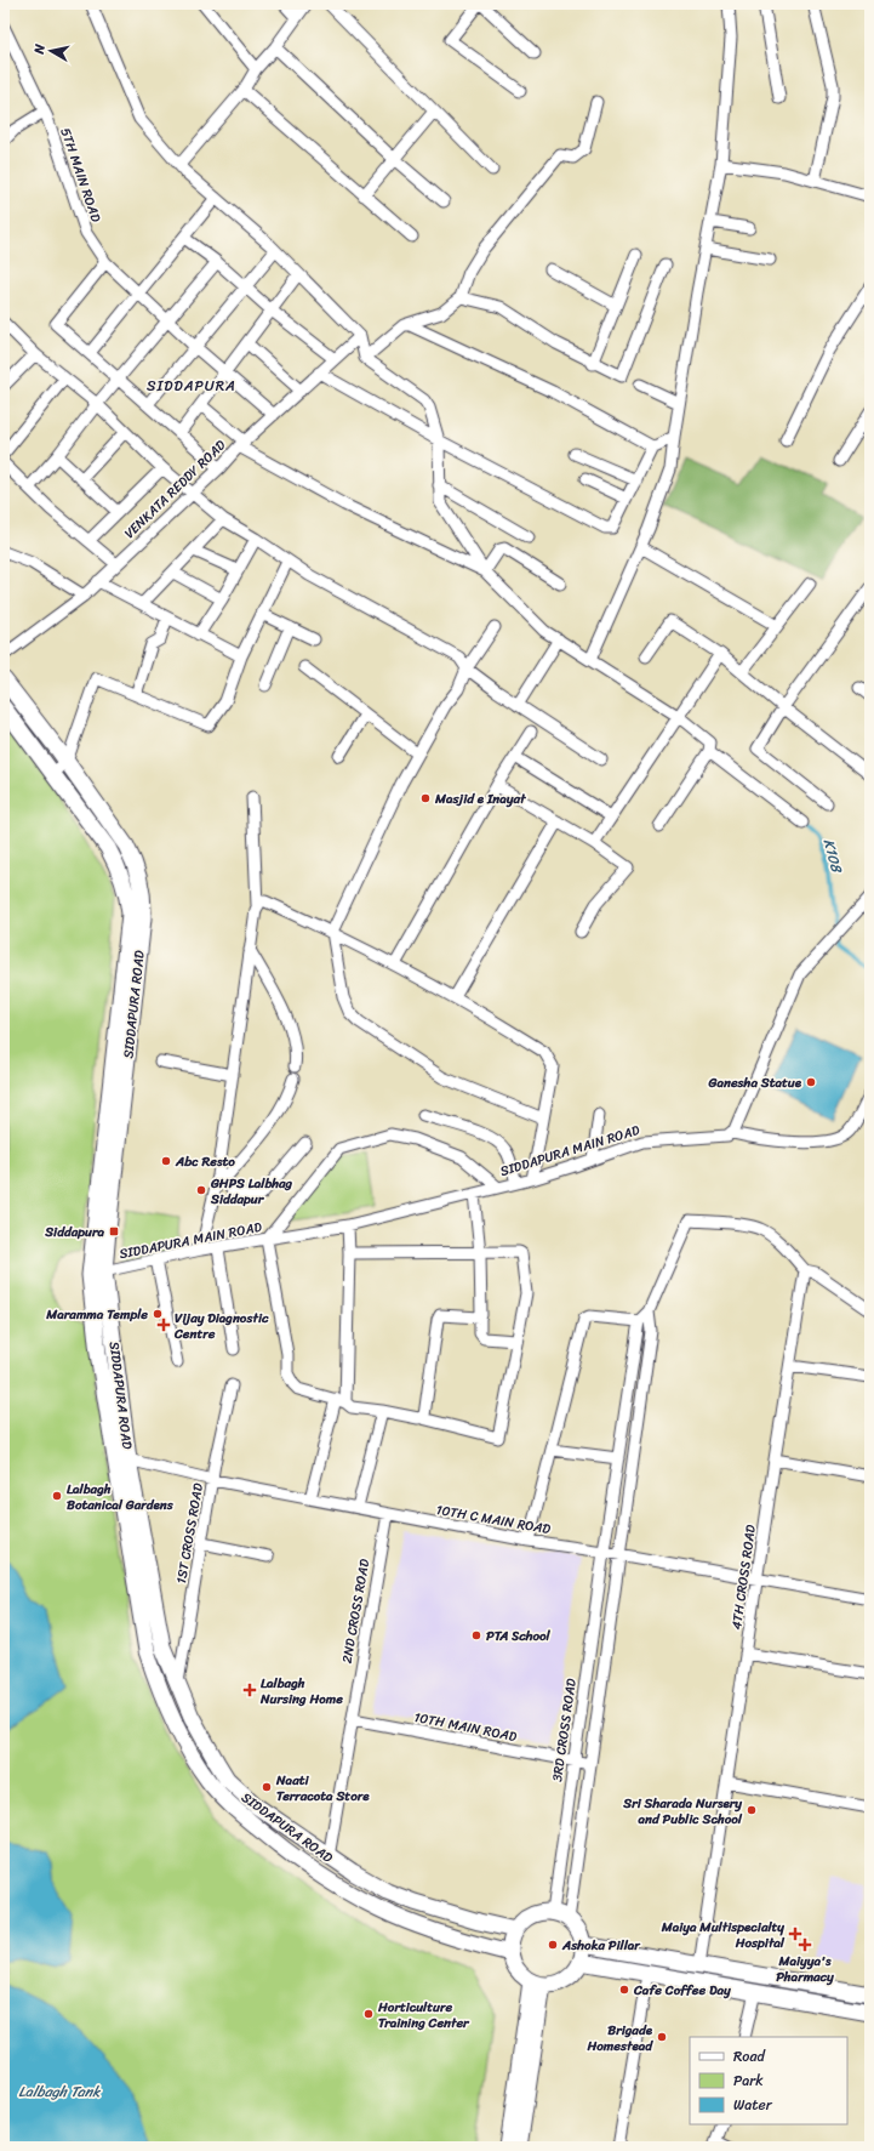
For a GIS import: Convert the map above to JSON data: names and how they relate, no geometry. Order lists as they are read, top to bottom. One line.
{"streets":{"main road":["SIDDAPURA ROAD"],"street":["5TH MAIN ROAD","VENKATA REDDY ROAD","SIDDAPURA MAIN ROAD","10TH C MAIN ROAD","1ST CROSS ROAD","4TH CROSS ROAD","2ND CROSS ROAD","10TH MAIN ROAD","3RD CROSS ROAD"]},"crossings":[["5TH MAIN ROAD","VENKATA REDDY ROAD"],["SIDDAPURA ROAD","SIDDAPURA MAIN ROAD"],["SIDDAPURA ROAD","10TH C MAIN ROAD"],["SIDDAPURA ROAD","1ST CROSS ROAD"],["SIDDAPURA ROAD","2ND CROSS ROAD"],["SIDDAPURA ROAD","3RD CROSS ROAD"],["10TH C MAIN ROAD","1ST CROSS ROAD"],["10TH C MAIN ROAD","4TH CROSS ROAD"],["10TH C MAIN ROAD","2ND CROSS ROAD"],["10TH C MAIN ROAD","3RD CROSS ROAD"],["2ND CROSS ROAD","10TH MAIN ROAD"],["10TH MAIN ROAD","3RD CROSS ROAD"]],"districts":["SIDDAPURA"],"water":["K108","Lalbagh Tank"],"places":{"other":["Masjid e Inayat","Ganesha Statue","Abc Resto","GHPS Lalbhag Siddapur","Maramma Temple","Lalbagh Botanical Gardens","PTA School","Naati Terracota Store","Sri Sharada Nursery and Public School","Ashoka Pillar","Cafe Coffee Day","Horticulture Training Center","Brigade Homestead"],"transit":["Siddapura"],"health":["Vijay Diagnostic Centre","Lalbagh Nursing Home","Maiya Multispecialty Hospital","Maiyya's Pharmacy"]},"legend":["Road","Park","Water"],"north":"left"}
